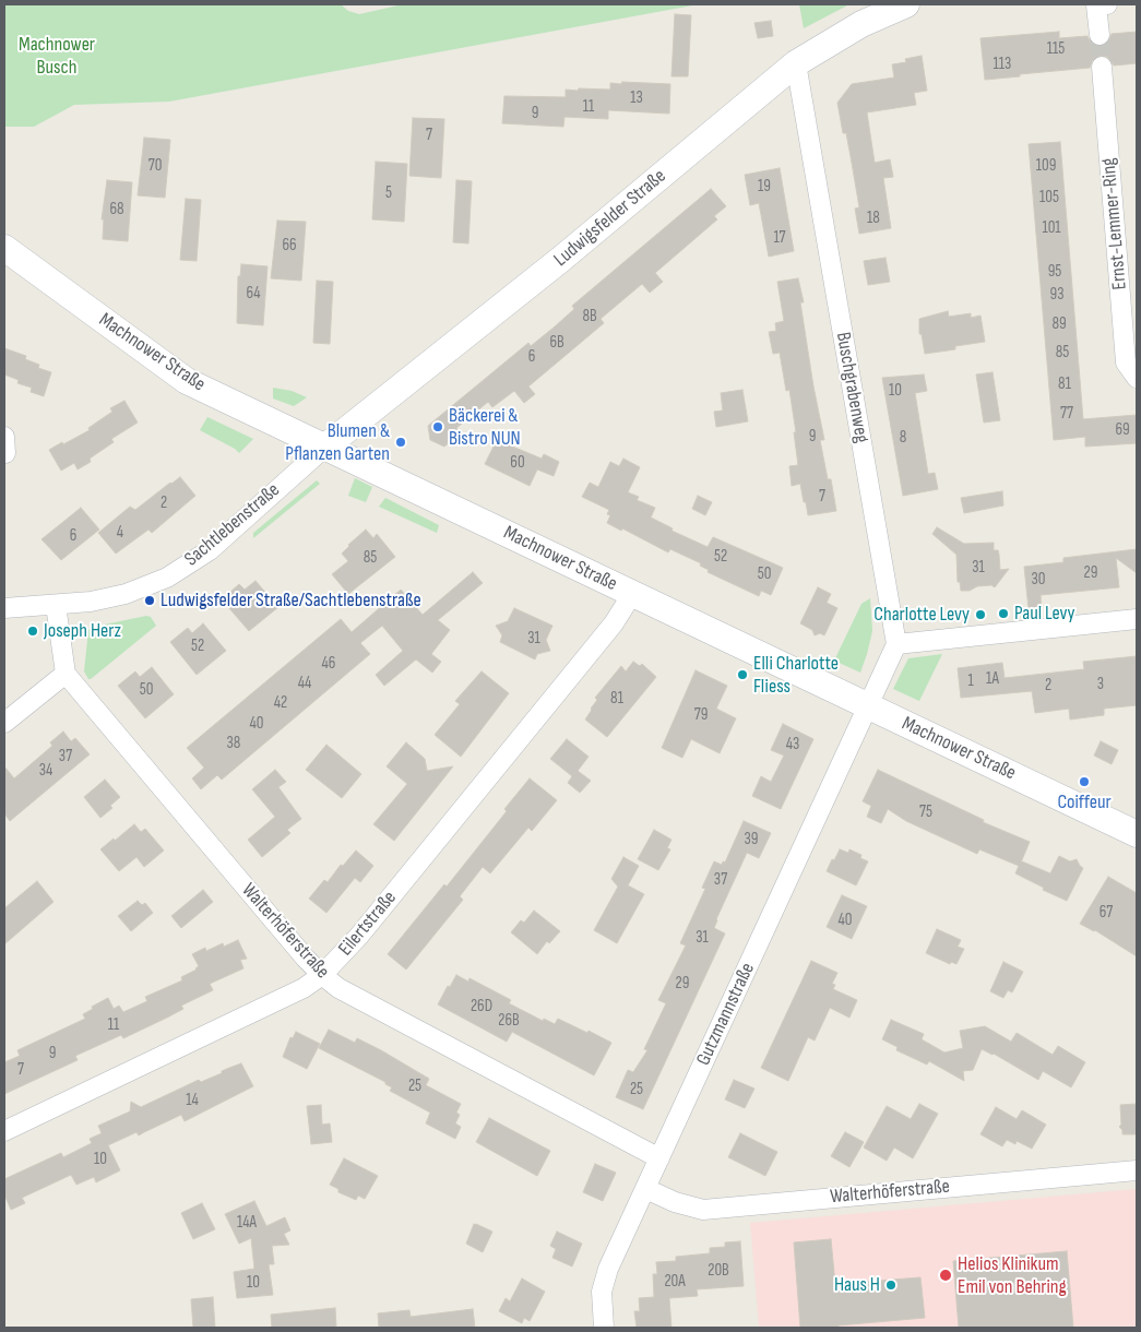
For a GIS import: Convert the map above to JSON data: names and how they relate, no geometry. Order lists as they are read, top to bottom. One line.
{"streets":{"main road":["Ludwigsfelder Straße","Machnower Straße"],"street":["Ernst-Lemmer-Ring","Buschgrabenweg","Sachtlebenstraße","Eilertstraße","Walterhöferstraße","Gutzmannstraße"]},"crossings":[["Ludwigsfelder Straße","Machnower Straße"],["Ludwigsfelder Straße","Buschgrabenweg"],["Ludwigsfelder Straße","Sachtlebenstraße"],["Machnower Straße","Sachtlebenstraße"],["Machnower Straße","Eilertstraße"],["Machnower Straße","Gutzmannstraße"],["Eilertstraße","Walterhöferstraße"],["Walterhöferstraße","Gutzmannstraße"]],"parks":["Machnower Busch"],"places":["Bäckerei & Bistro NUN","Blumen & Pflanzen Garten","Ludwigsfelder Straße/Sachtlebenstraße","Paul Levy","Charlotte Levy","Joseph Herz","Elli Charlotte Fliess","Coiffeur","Helios Klinikum Emil von Behring","Haus H"],"house_numbers":["115","113","13","11","9","7","70","109","19","5","105","68","18","101","17","66","95","64","93","8B","89","6B","85","6","81","10","77","69","9","8","60","7","2","4","6","52","85","31","29","50","30","31","52","46","1A","1","44","3","2","50","81","42","79","40","38","43","37","34","75","39","37","67","40","31","29","26D","26B","11","9","7","25","25","14","10","14A","20B","20A","10"]}
